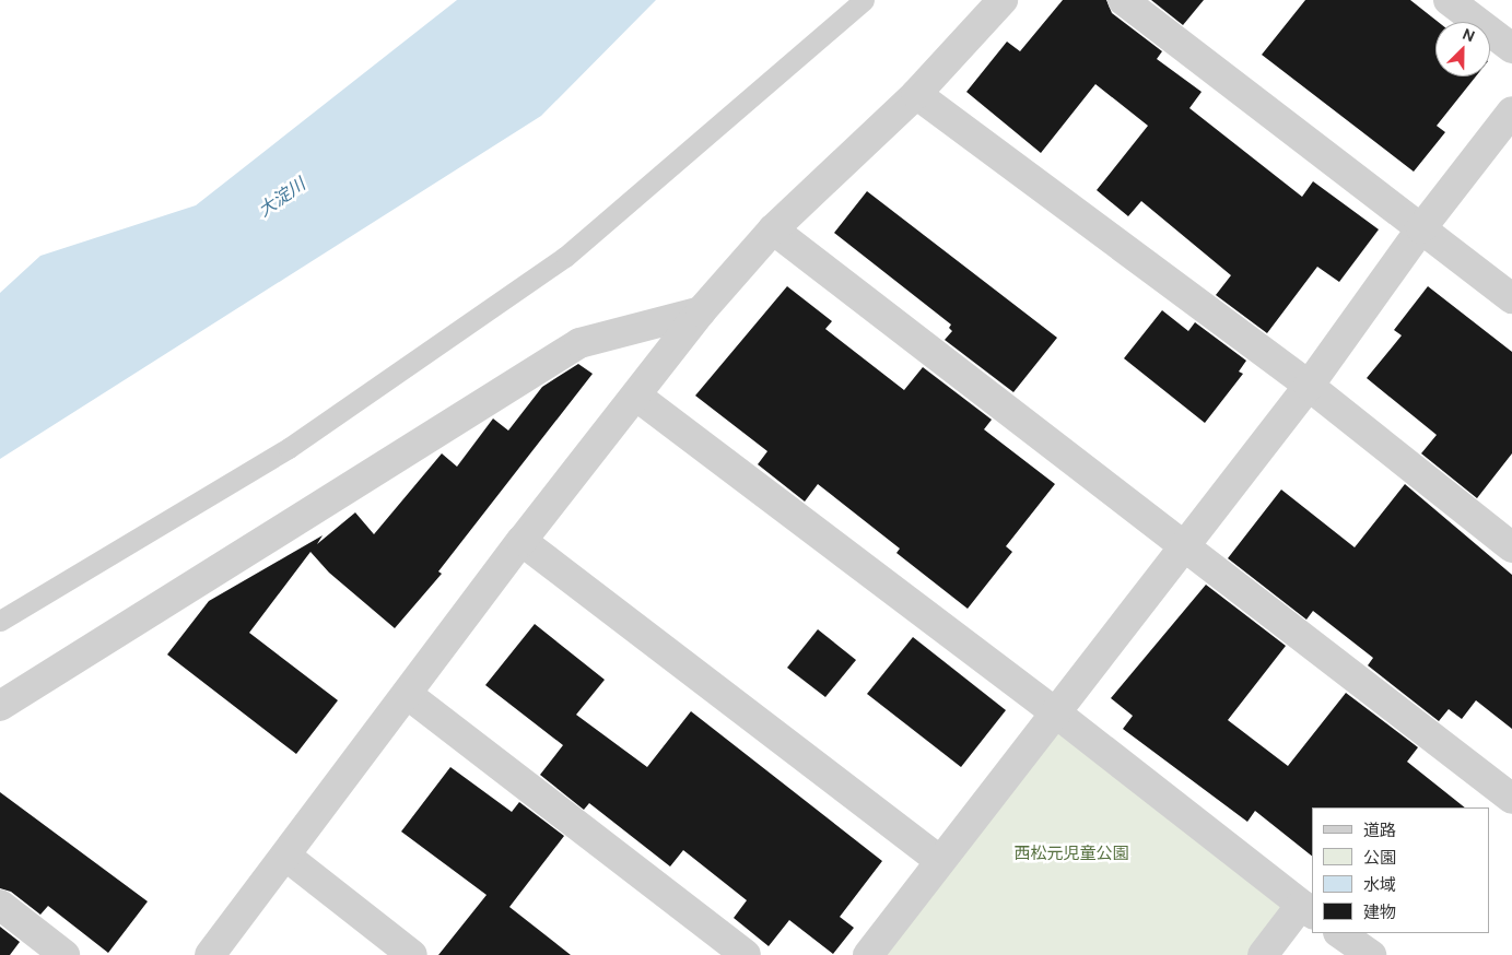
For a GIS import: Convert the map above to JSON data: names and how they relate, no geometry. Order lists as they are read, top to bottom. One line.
{"water":["大淀川"],"parks":["西松元児童公園"],"legend":["道路","公園","水域","建物"],"north":"top right"}
